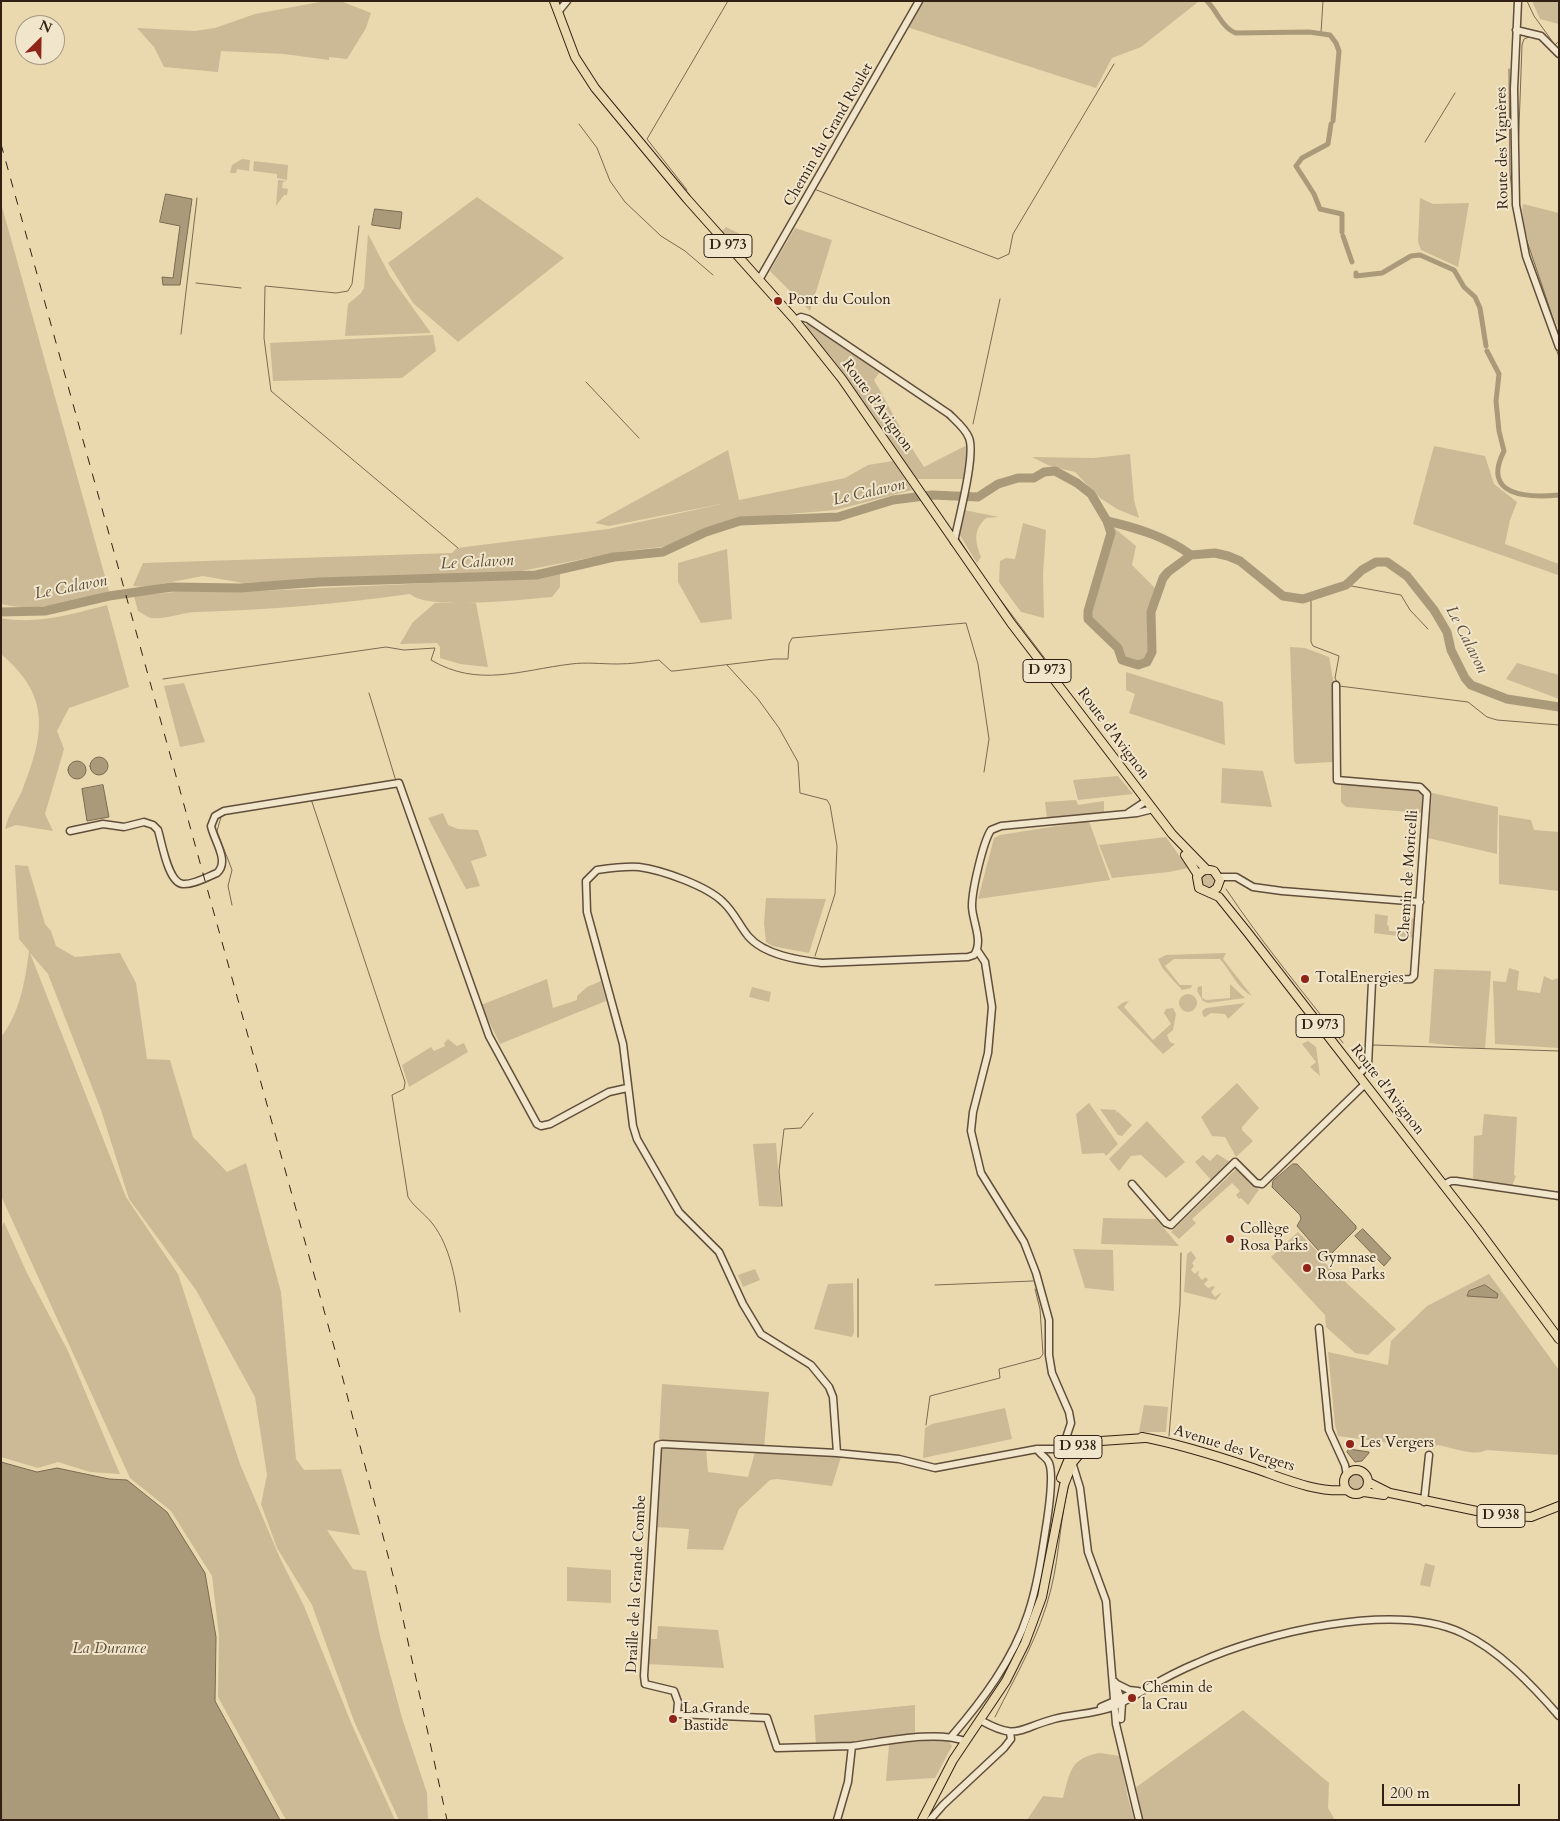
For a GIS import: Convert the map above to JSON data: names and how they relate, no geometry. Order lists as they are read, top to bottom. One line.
{"streets":{"main road":["D 973","Route d'Avignon","D 938","Avenue des Vergers"],"street":["Chemin du Grand Roulet","Route des Vignères","Chemin de Moricelli","Draille de la Grande Combe"]},"crossings":[["Chemin du Grand Roulet","Route d'Avignon"],["Route d'Avignon","Chemin de Moricelli"],["D 938","Avenue des Vergers"]],"water":["Le Calavon","La Durance"],"places":["Pont du Coulon","TotalEnergies","Collège Rosa Parks","Gymnase Rosa Parks","Les Vergers","Chemin de la Crau","La Grande Bastide"],"scale_bar":"200 m","north":"top right"}
